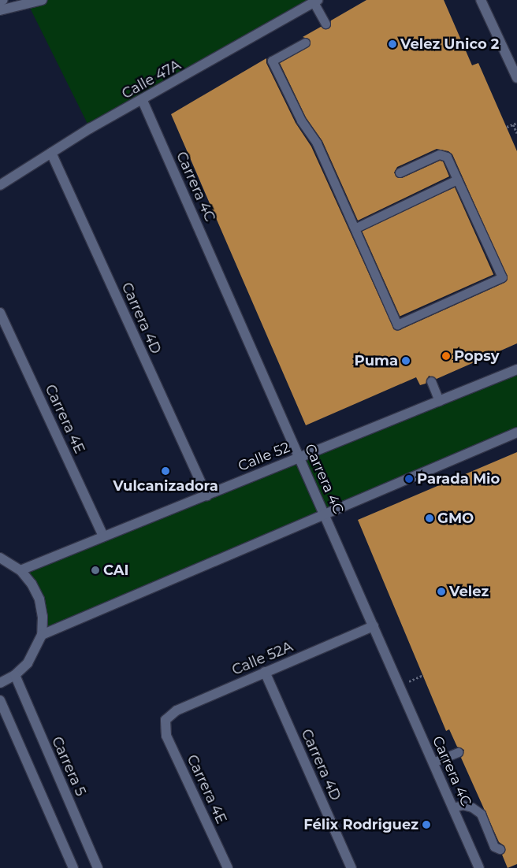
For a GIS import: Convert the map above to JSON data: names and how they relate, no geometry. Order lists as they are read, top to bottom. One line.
{"streets":{"street":["Calle 47A","Carrera 4C","Carrera 4D","Carrera 4E","Calle 52","Calle 52A","Carrera 5"]},"crossings":[["Calle 47A","Carrera 4C"],["Calle 47A","Carrera 4D"],["Carrera 4C","Calle 52"],["Carrera 4C","Calle 52A"],["Carrera 4D","Calle 52"],["Carrera 4D","Calle 52A"],["Carrera 4E","Calle 52"],["Carrera 4E","Calle 52A"]],"places":["Velez Unico 2","Popsy","Puma","Vulcanizadora","Parada Mio","GMO","CAI","Velez","Félix Rodriguez"]}
